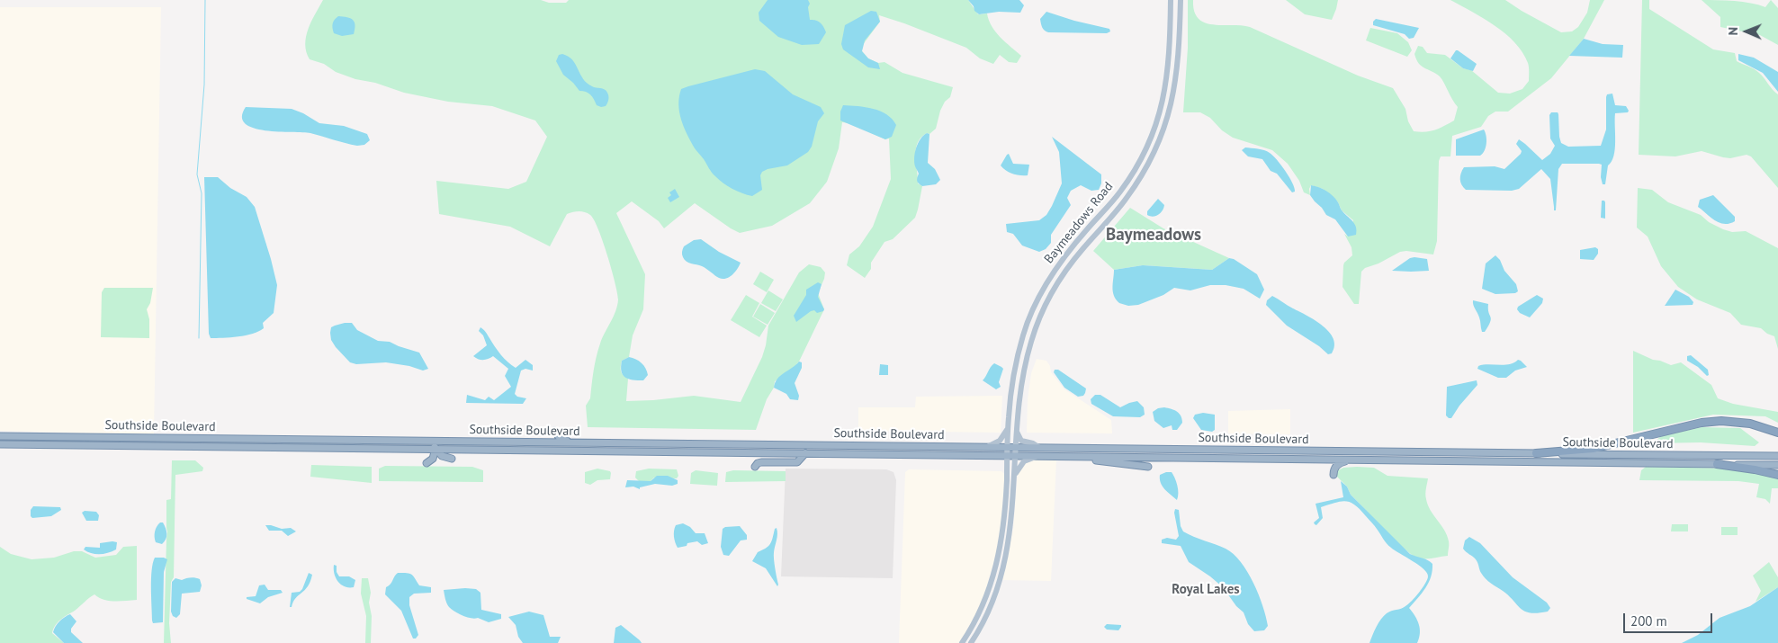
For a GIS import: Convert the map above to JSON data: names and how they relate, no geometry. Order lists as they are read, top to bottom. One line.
{"streets":{"highway":["Southside Boulevard"],"main road":["Baymeadows Road"]},"crossings":[["Baymeadows Road","Southside Boulevard"]],"districts":["Baymeadows","Royal Lakes"],"scale_bar":"200 m","north":"left"}
